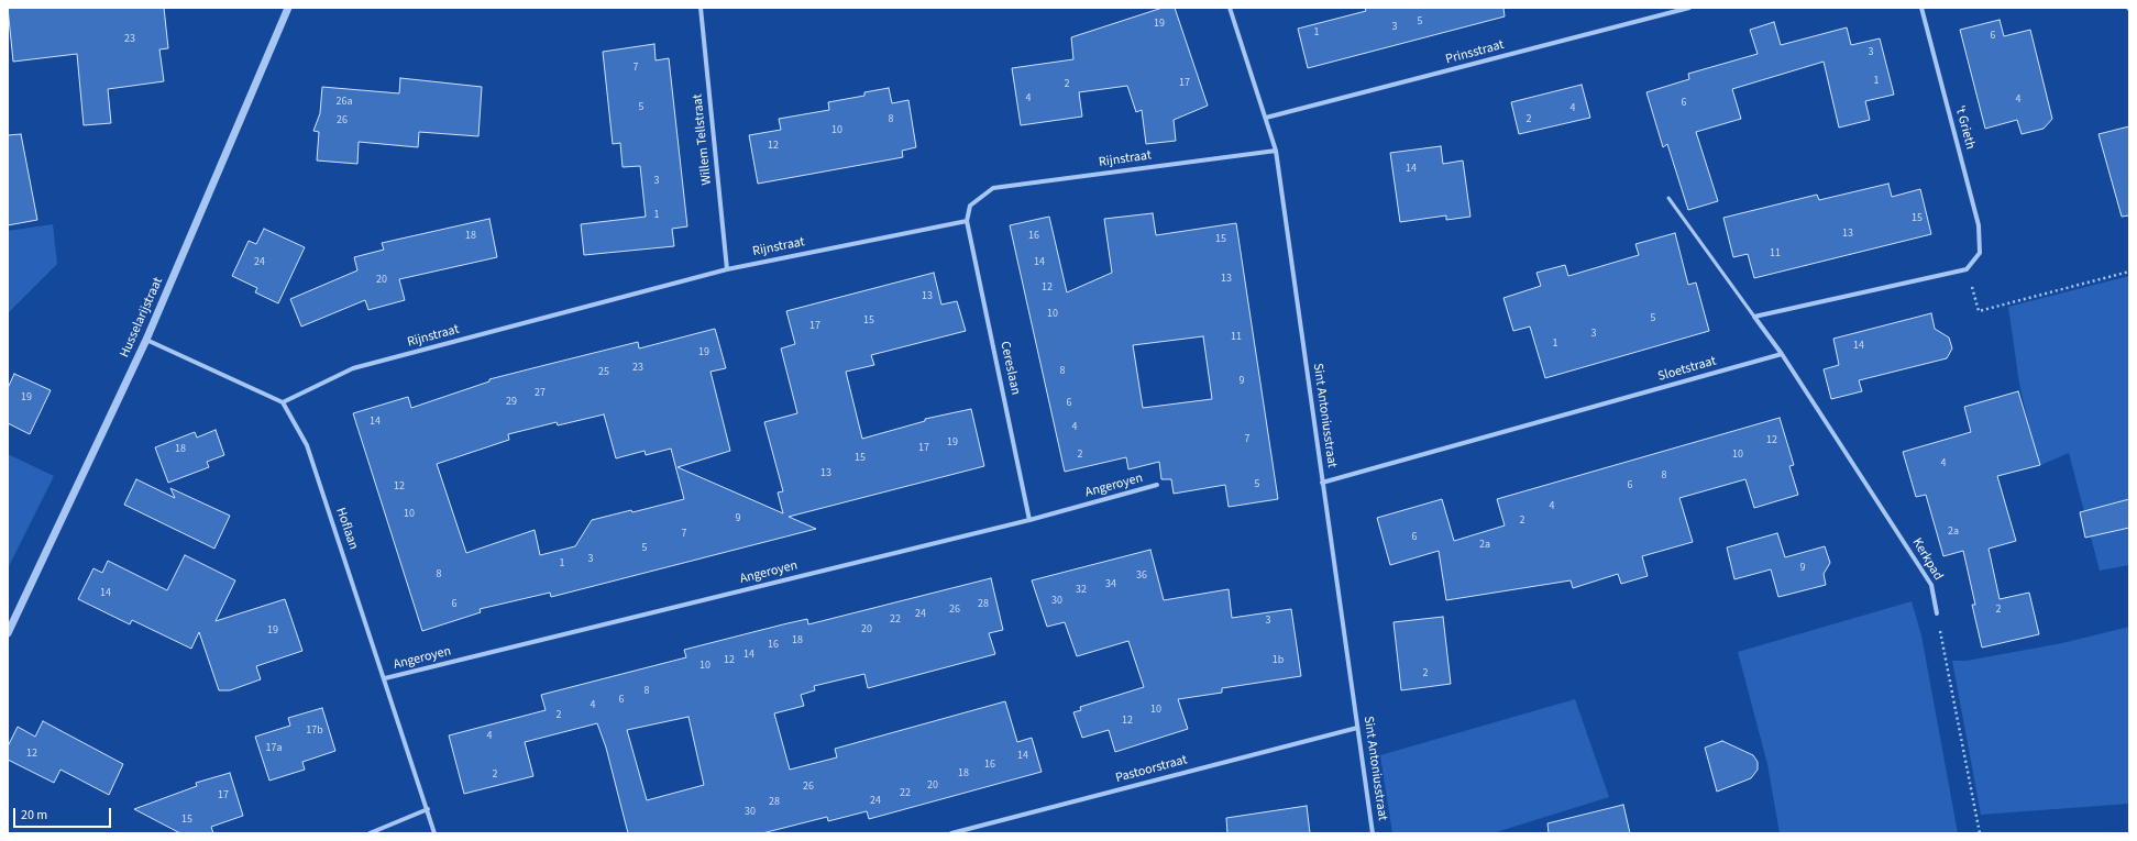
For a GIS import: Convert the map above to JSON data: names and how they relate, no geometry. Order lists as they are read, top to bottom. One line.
{"streets":{"street":["Prinsstraat","'t Grieth","Willem Tellstraat","Rijnstraat","Husselarijstraat","Cereslaan","Sloetstraat","Sint Antoniusstraat","Angeroyen","Hoflaan","Kerkpad","Pastoorstraat"]},"crossings":[["Prinsstraat","Sint Antoniusstraat"],["Willem Tellstraat","Rijnstraat"],["Rijnstraat","Cereslaan"],["Rijnstraat","Sint Antoniusstraat"],["Rijnstraat","Hoflaan"],["Cereslaan","Angeroyen"],["Sloetstraat","Sint Antoniusstraat"],["Sloetstraat","Kerkpad"],["Sint Antoniusstraat","Pastoorstraat"],["Angeroyen","Hoflaan"]],"house_numbers":["5","19","3","1","6","23","3","7","1","17","2","4","4","26a","6","5","4","8","2","26","10","12","14","3","1","15","13","18","16","15","11","24","14","13","20","12","13","10","5","15","17","3","11","1","14","19","23","8","25","9","27","19","29","6","14","4","7","12","19","17","18","2","10","15","4","13","8","5","6","12","4","10","9","2","2a","7","6","2a","5","3","1","9","8","36","34","32","14","30","6","28","26","2","24","22","3","20","19","18","16","14","12","1b","10","2","8","6","4","10","2","12","17b","4","17a","12","14","16","18","2","20","26","22","17","24","28","30","15"],"scale_bar":"20 m"}
